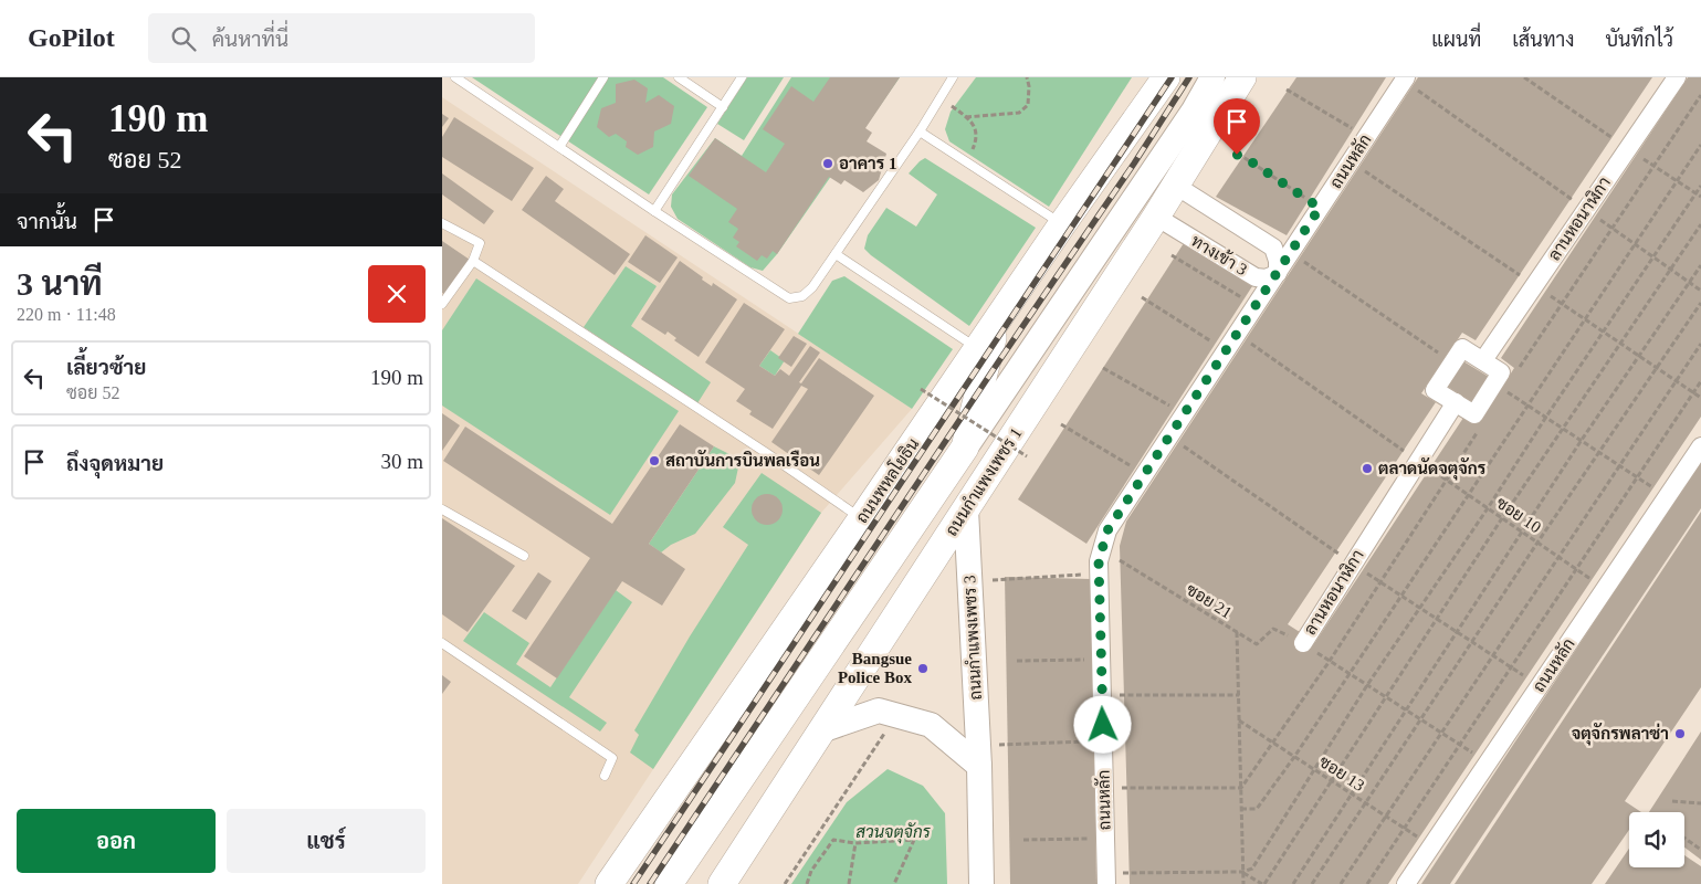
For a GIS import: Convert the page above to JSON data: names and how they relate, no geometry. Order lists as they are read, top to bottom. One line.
{"streets":{"main road":["ถนนพหลโยธิน","ถนนกำแพงเพชร 1"],"street":["ถนนหลัก","ลานหอนาฬิกา","ทางเข้า 3","ถนนกำแพงเพชร 3"],"path":["ซอย 10","ซอย 21","ซอย 13"]},"crossings":[["ถนนหลัก","ทางเข้า 3"],["ถนนหลัก","ซอย 10"],["ถนนหลัก","ซอย 21"],["ถนนหลัก","ซอย 13"],["ลานหอนาฬิกา","ซอย 10"],["ลานหอนาฬิกา","ซอย 21"],["ทางเข้า 3","ถนนกำแพงเพชร 1"],["ถนนกำแพงเพชร 1","ถนนกำแพงเพชร 3"]],"parks":["สวนจตุจักร"],"places":["อาคาร 1","สถาบันการบินพลเรือน","ตลาดนัดจตุจักร","Bangsue Police Box","จตุจักรพลาซ่า"],"page":{"header":"GoPilot","search":"ค้นหาที่นี่","nav":["แผนที่","เส้นทาง","บันทึกไว้"],"turn":["190 m","ซอย 52"],"then":"จากนั้น","heading":["3 นาที","220 m · 11:48"],"list":[{"name":"เลี้ยวซ้าย","note":"ซอย 52","value":"190 m"},{"name":"ถึงจุดหมาย","value":"30 m"}],"buttons":["ออก","แชร์"]}}
